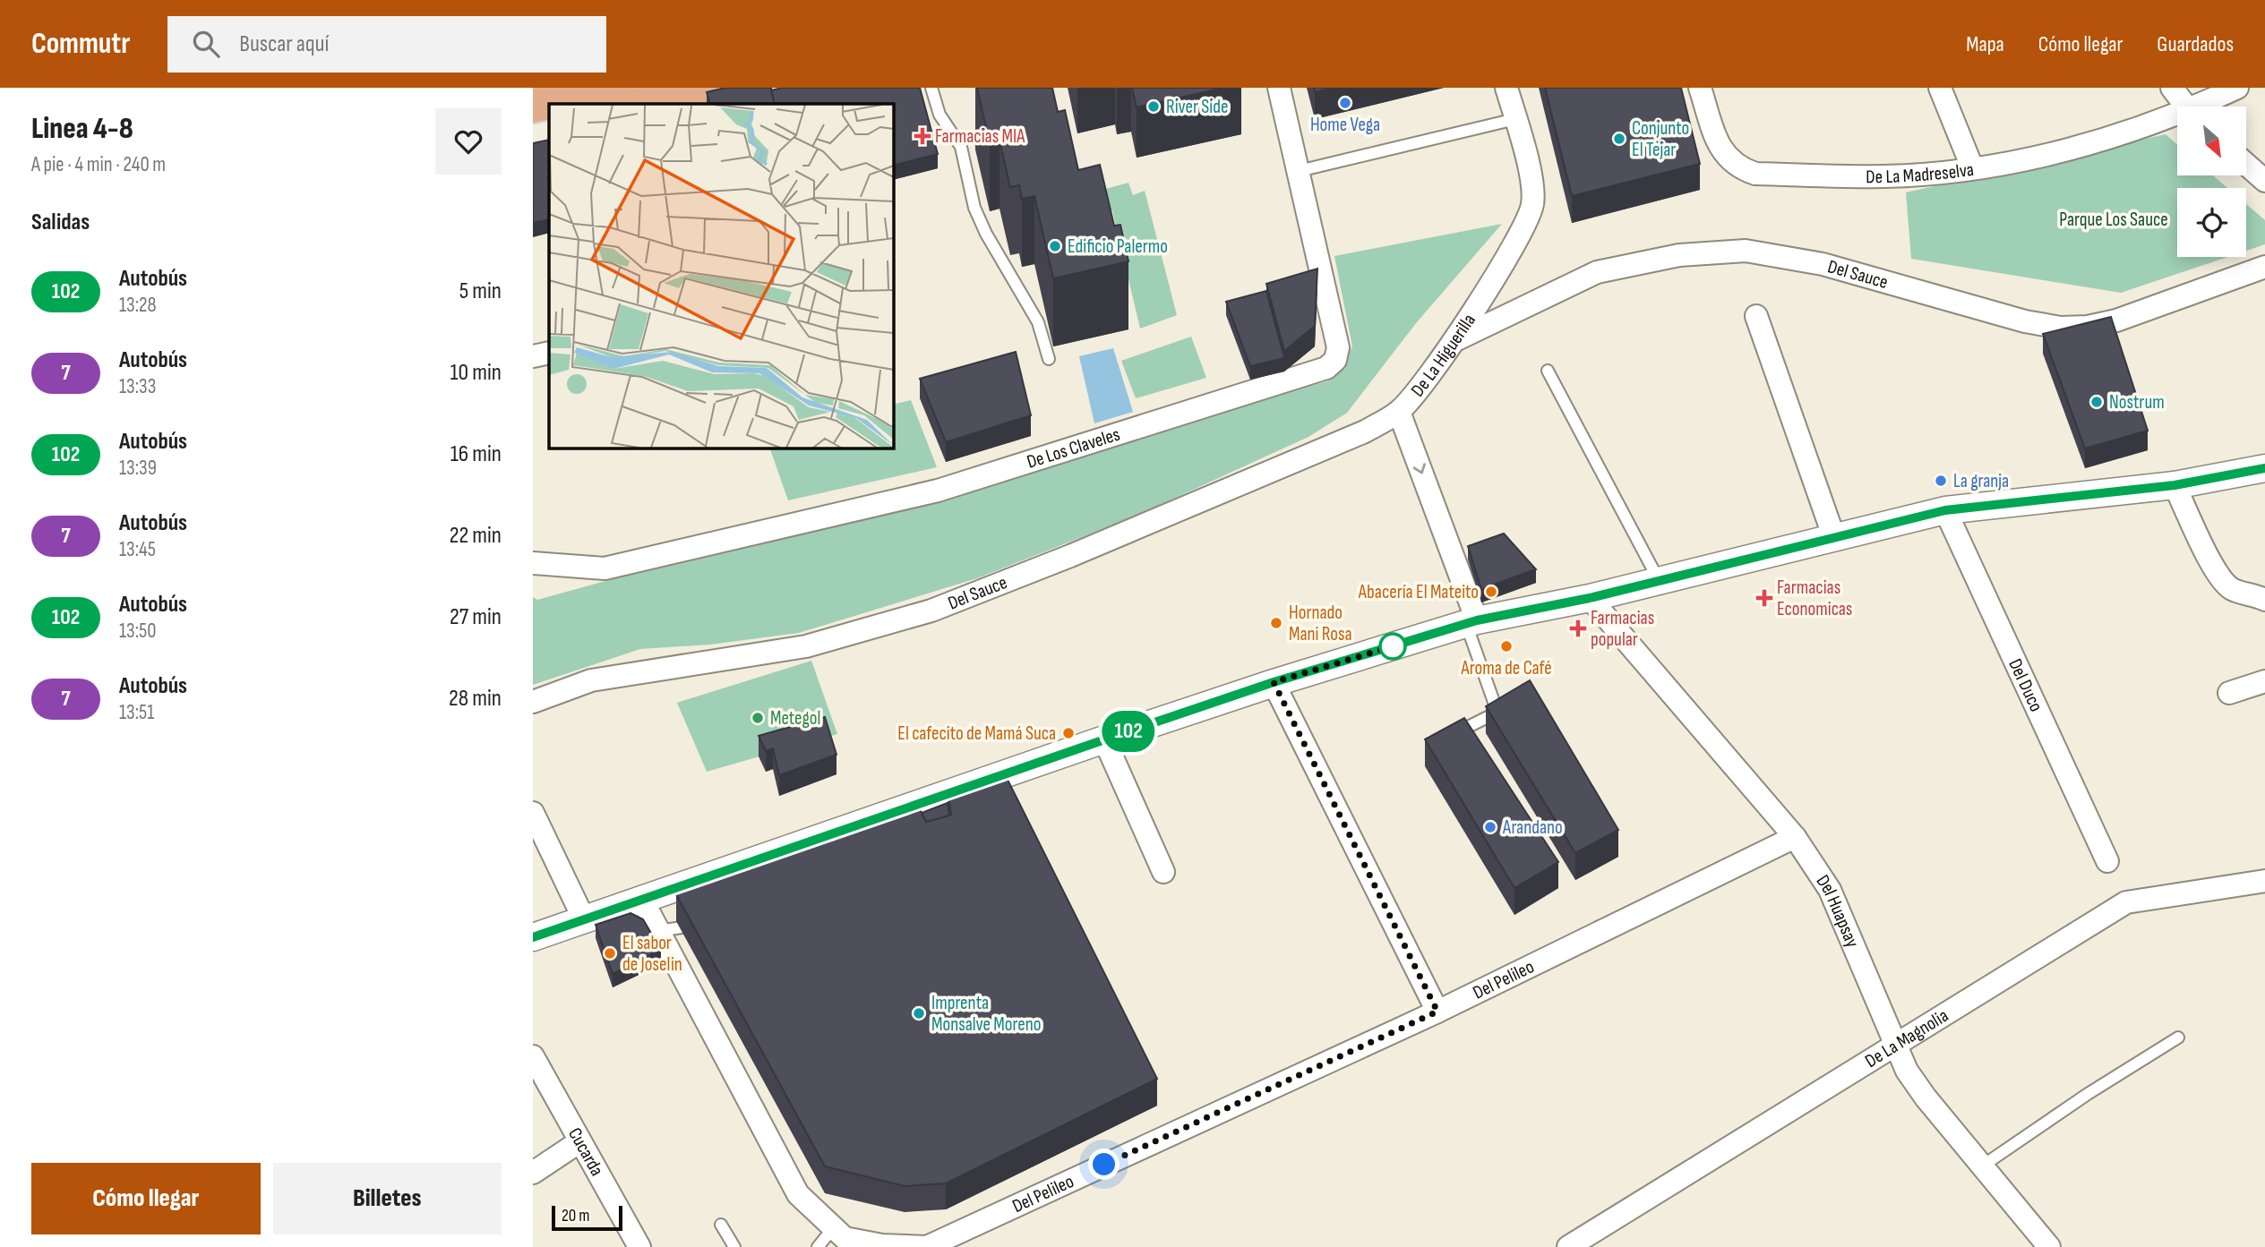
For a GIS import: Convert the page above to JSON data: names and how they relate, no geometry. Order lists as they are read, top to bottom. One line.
{"streets":{"street":["De La Madreselva","Del Sauce","De La Higuerilla","De Los Claveles","Del Duco","Del Huapsay","Del Pelileo","De La Magnolia","Cucarda"]},"crossings":[["Del Sauce","De La Higuerilla"],["Del Huapsay","Del Pelileo"],["Del Huapsay","De La Magnolia"]],"one_way":["De La Higuerilla"],"parks":["Parque Los Sauce"],"places":{"other":["Home Vega","River Side","Conjunto El Tejar","Edificio Palermo","Nostrum","La granja","Abacería El Mateito","Hornado Mani Rosa","Aroma de Café","Metegol","El cafecito de Mamá Suca","Arandano","El sabor de Joselin","Imprenta Monsalve Moreno"],"health":["Farmacias MIA","Farmacias Economicas","Farmacias popular"]},"lines":["bus line 102"],"scale_bar":"20 m","north":"bottom right","page":{"header":"Commutr","search":"Buscar aquí","nav":["Mapa","Cómo llegar","Guardados"],"heading":[["Linea 4-8","A pie · 4 min · 240 m"],"Salidas"],"on_map":"102","list":[{"mark":"102","name":"Autobús","note":"13:28","value":"5 min"},{"mark":"7","name":"Autobús","note":"13:33","value":"10 min"},{"mark":"102","name":"Autobús","note":"13:39","value":"16 min"},{"mark":"7","name":"Autobús","note":"13:45","value":"22 min"},{"mark":"102","name":"Autobús","note":"13:50","value":"27 min"},{"mark":"7","name":"Autobús","note":"13:51","value":"28 min"}],"buttons":["Cómo llegar","Billetes"],"scale":"20 m"}}
